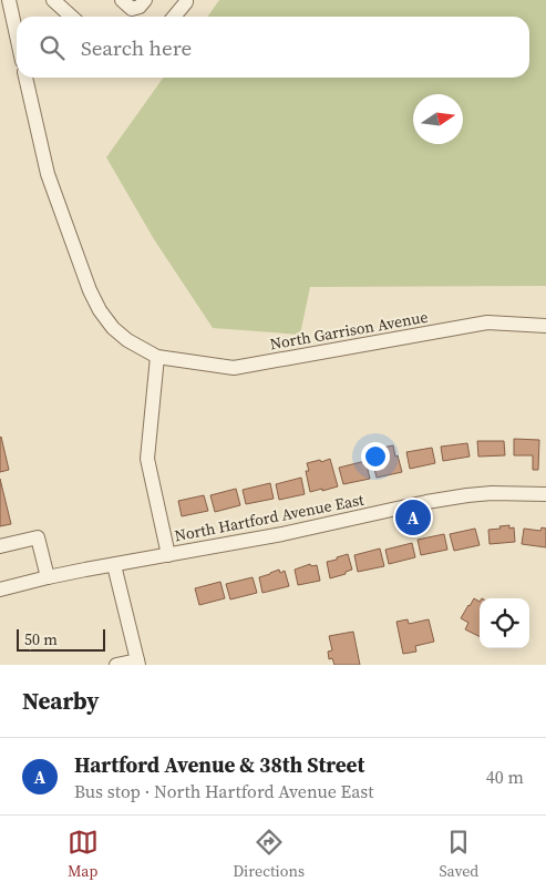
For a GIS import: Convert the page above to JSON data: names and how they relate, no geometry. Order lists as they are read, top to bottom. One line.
{"streets":{"street":["North Garrison Avenue","North Hartford Avenue East"]},"scale_bar":"50 m","north":"right","page":{"search":"Search here","pins":"A","scale":"50 m","heading":"Nearby","list":[{"mark":"A","name":"Hartford Avenue & 38th Street","note":"Bus stop · North Hartford Avenue East","value":"40 m"}],"nav":["Map","Directions","Saved"]}}
